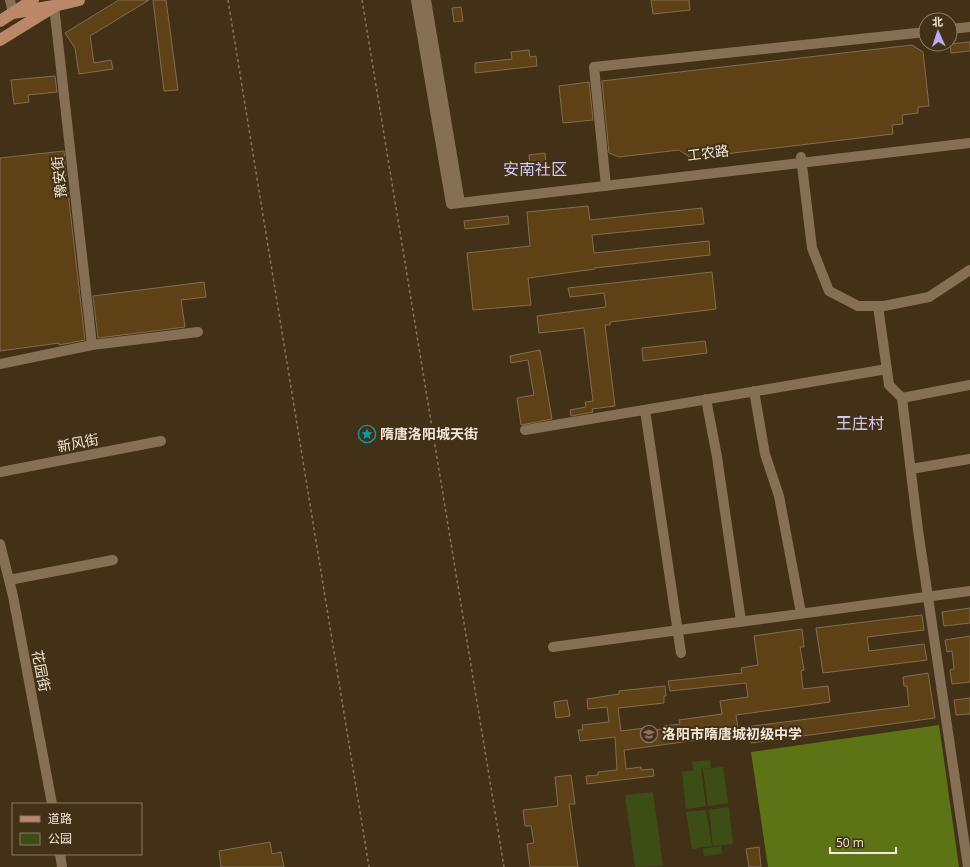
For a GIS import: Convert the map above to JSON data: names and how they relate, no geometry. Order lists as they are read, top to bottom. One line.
{"streets":{"street":["工农路","豫安街","新风街","花园街"]},"districts":["安南社区","王庄村"],"places":{"place":["隋唐洛阳城天街"],"school or university":["洛阳市隋唐城初级中学"]},"legend":["道路","公园"],"scale_bar":"50 m","north":"top"}
